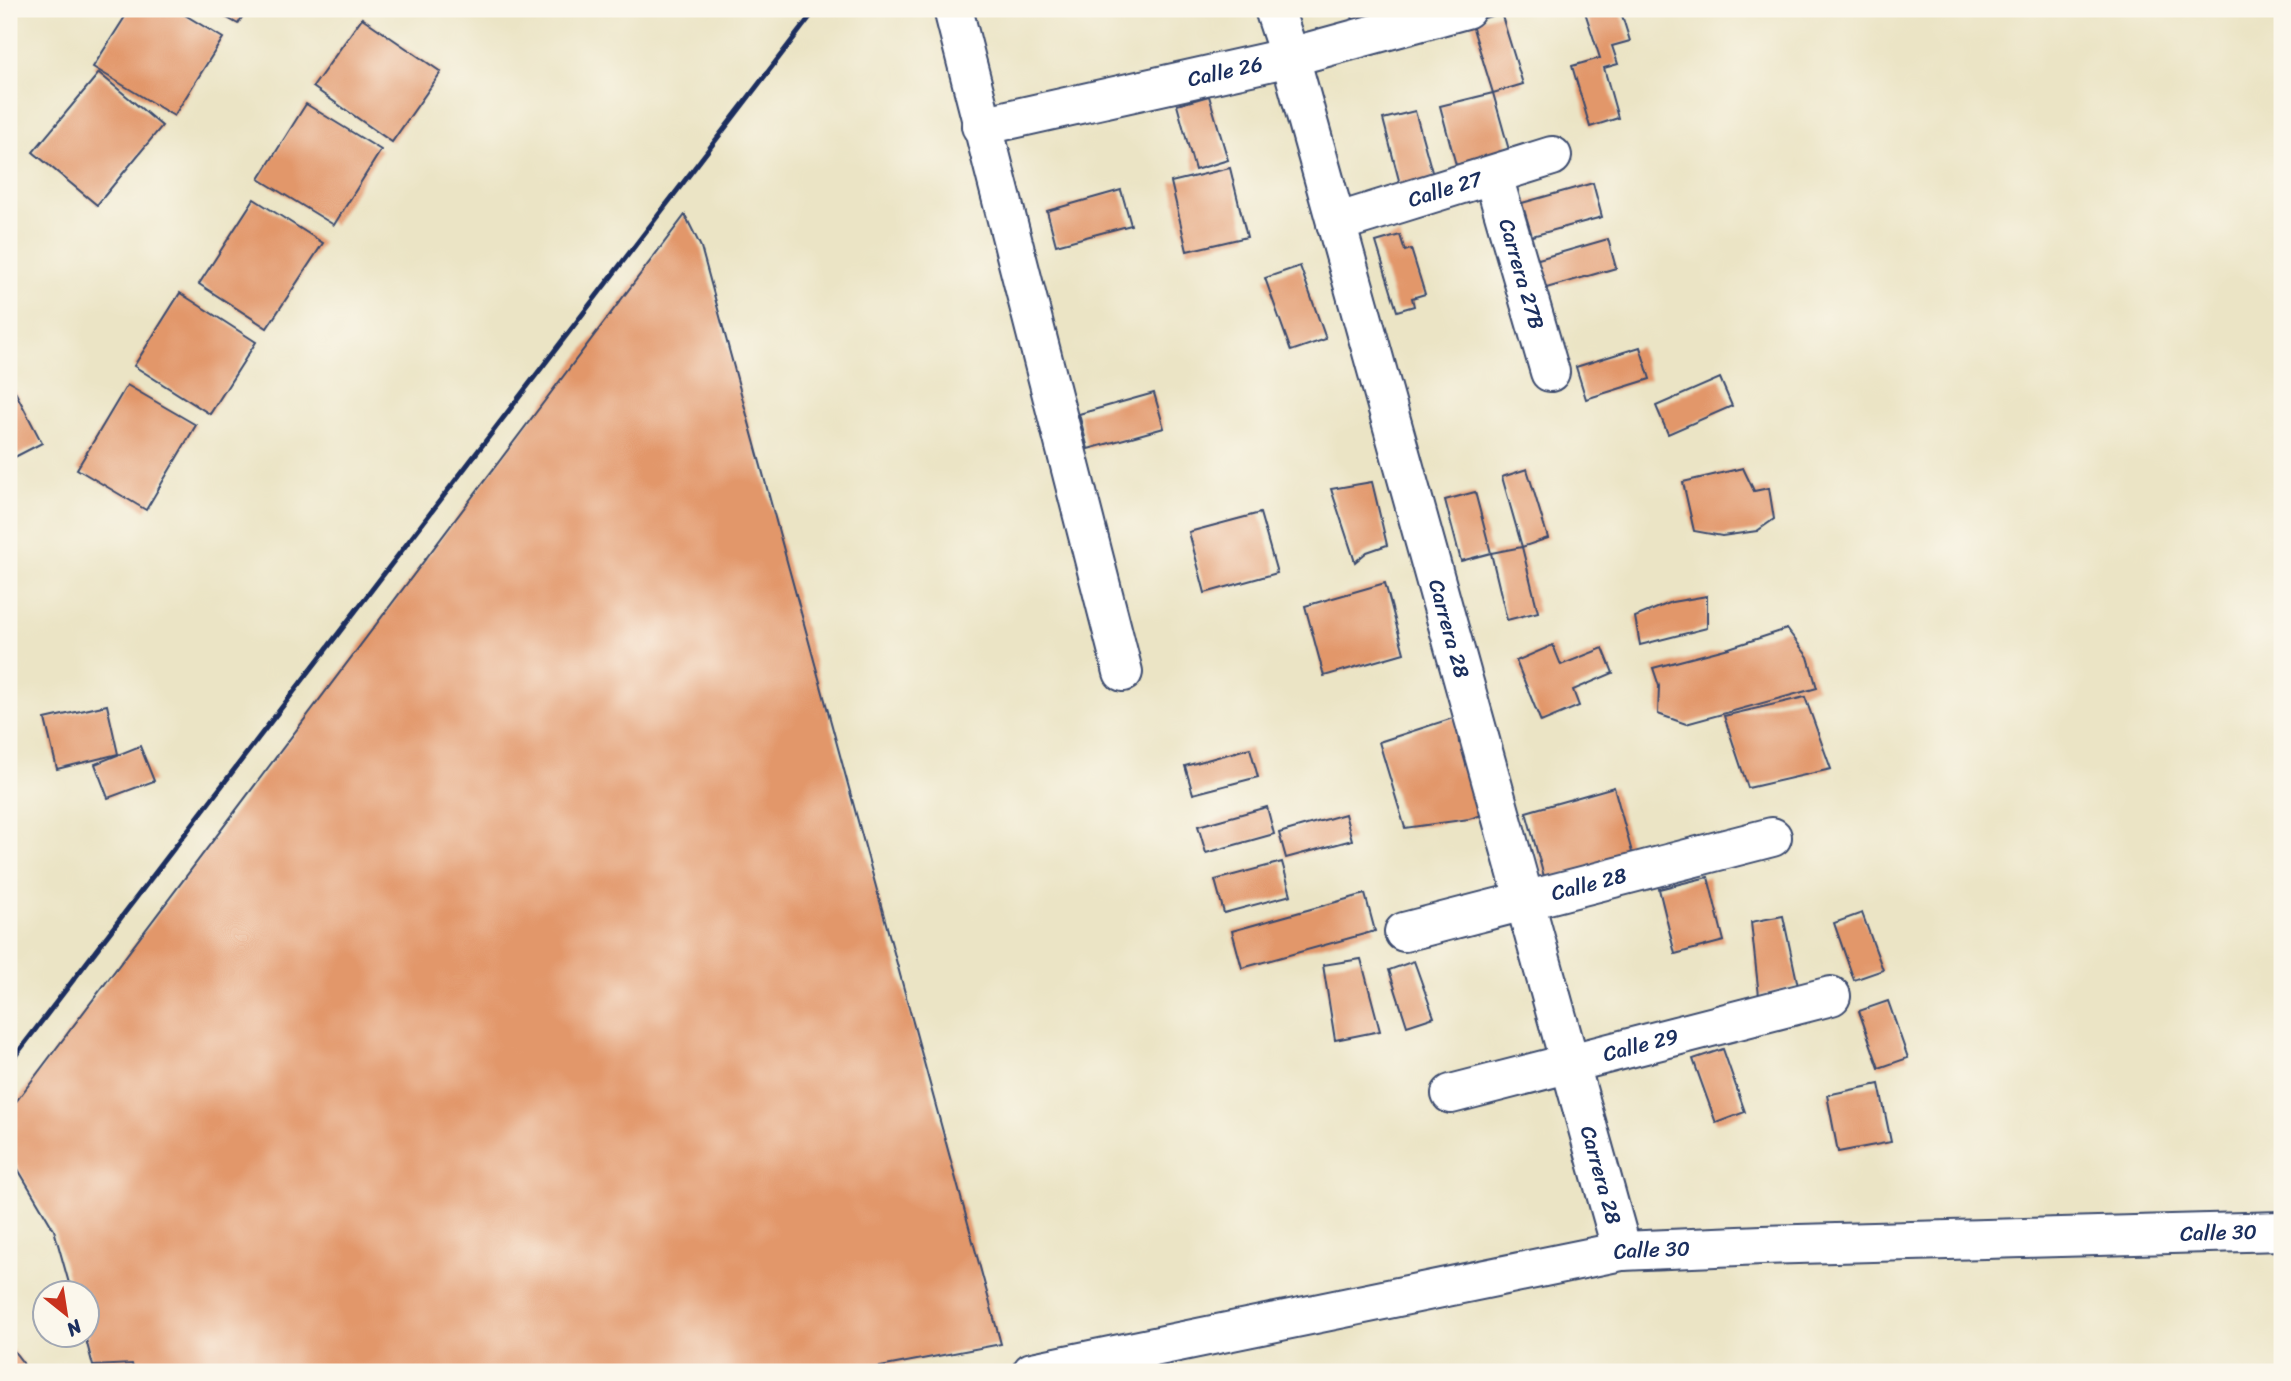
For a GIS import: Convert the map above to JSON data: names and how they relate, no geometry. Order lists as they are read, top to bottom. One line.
{"streets":{"street":["Calle 26","Calle 27","Carrera 27B","Carrera 28","Calle 28","Calle 29","Calle 30"]},"crossings":[["Calle 26","Carrera 28"],["Calle 27","Carrera 27B"],["Calle 27","Carrera 28"],["Carrera 28","Calle 28"],["Carrera 28","Calle 29"],["Carrera 28","Calle 30"]],"north":"bottom right"}
